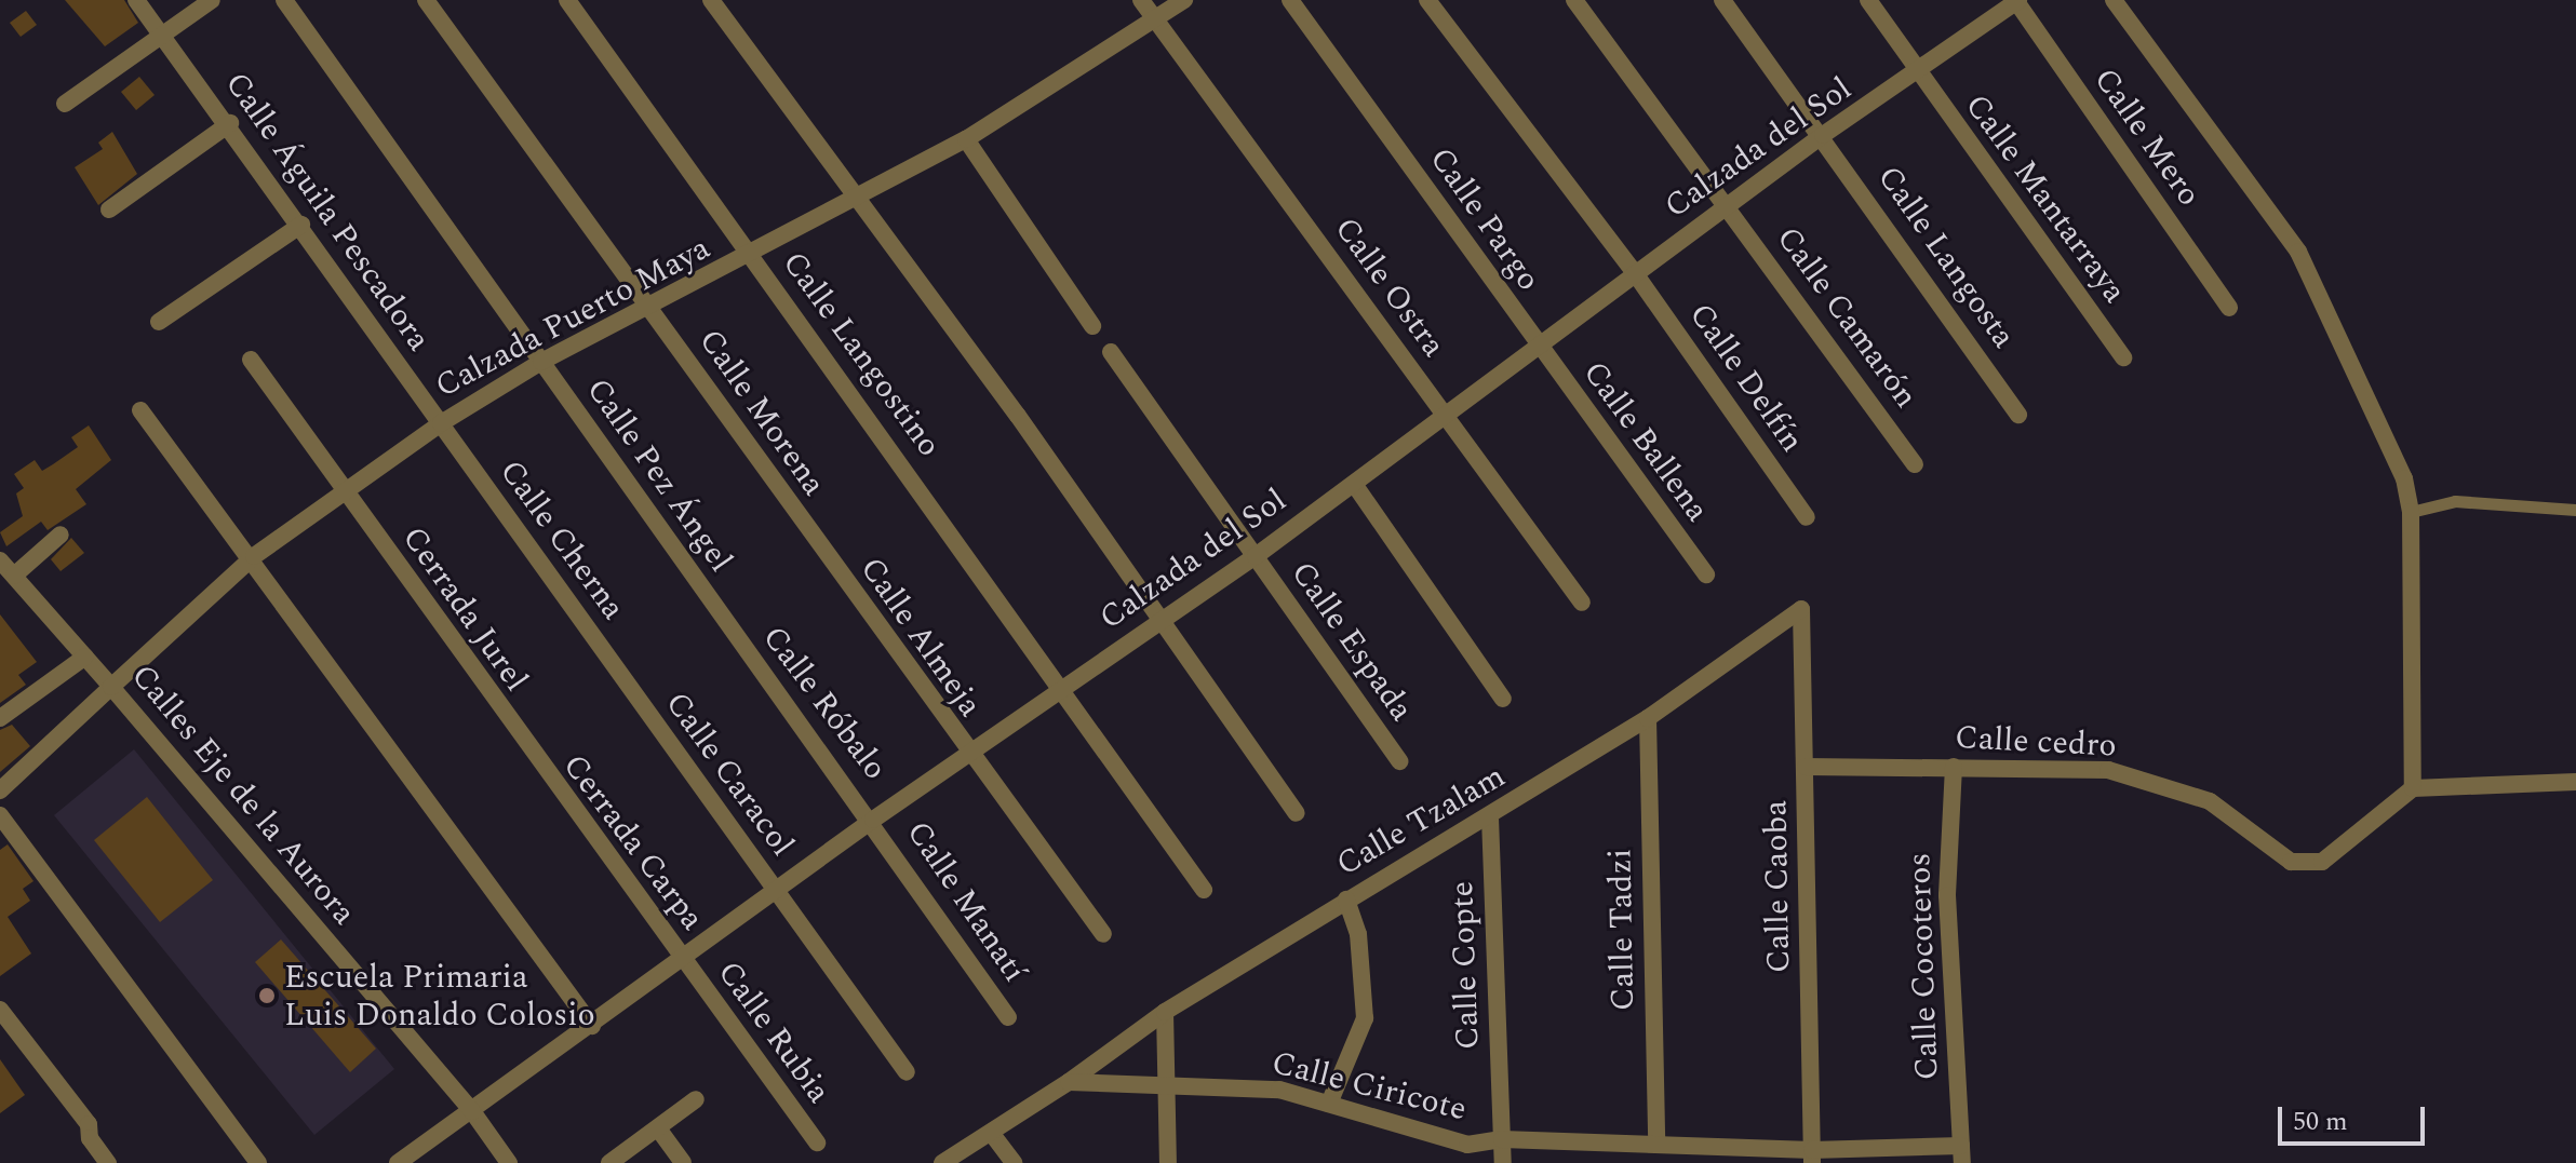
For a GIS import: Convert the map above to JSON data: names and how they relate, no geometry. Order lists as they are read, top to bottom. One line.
{"streets":{"street":["Calle Mero","Calzada del Sol","Calle Mantarraya","Calle Águila Pescadora","Calle Pargo","Calle Langosta","Calle Ostra","Calzada Puerto Maya","Calle Camarón","Calle Langostino","Calle Delfín","Calle Morena","Calle Ballena","Calle Pez Ángel","Calle Cherna","Cerrada Jurel","Calle Almeja","Calle Espada","Calle Róbalo","Calle cedro","Calle Caracol","Calles Eje de la Aurora","Calle Tzalam","Cerrada Carpa","Calle Caoba","Calle Manatí","Calle Tadzi","Calle Copte","Calle Cocoteros","Calle Rubia","Calle Ciricote"]},"crossings":[["Calle Mero","Calzada del Sol"],["Calzada del Sol","Calle Mantarraya"],["Calzada del Sol","Calle Pargo"],["Calzada del Sol","Calle Langosta"],["Calzada del Sol","Calle Ostra"],["Calzada del Sol","Calle Camarón"],["Calzada del Sol","Calle Langostino"],["Calzada del Sol","Calle Delfín"],["Calzada del Sol","Calle Ballena"],["Calzada del Sol","Calle Almeja"],["Calzada del Sol","Calle Espada"],["Calzada del Sol","Calle Róbalo"],["Calzada del Sol","Calle Caracol"],["Calzada del Sol","Calles Eje de la Aurora"],["Calzada del Sol","Cerrada Carpa"],["Calzada del Sol","Calle Manatí"],["Calzada del Sol","Calle Rubia"],["Calle Águila Pescadora","Calzada Puerto Maya"],["Calle Águila Pescadora","Calle Cherna"],["Calle Pargo","Calle Ballena"],["Calle Ostra","Calzada Puerto Maya"],["Calzada Puerto Maya","Calle Langostino"],["Calzada Puerto Maya","Calle Morena"],["Calzada Puerto Maya","Calle Pez Ángel"],["Calzada Puerto Maya","Calle Cherna"],["Calzada Puerto Maya","Cerrada Jurel"],["Calzada Puerto Maya","Calles Eje de la Aurora"],["Calle Morena","Calle Almeja"],["Calle Pez Ángel","Calle Róbalo"],["Calle Cherna","Calle Caracol"],["Cerrada Jurel","Cerrada Carpa"],["Calle Róbalo","Calle Manatí"],["Calle cedro","Calle Caoba"],["Calle cedro","Calle Cocoteros"],["Calle Tzalam","Calle Caoba"],["Calle Tzalam","Calle Tadzi"],["Calle Tzalam","Calle Copte"],["Calle Tzalam","Calle Ciricote"],["Cerrada Carpa","Calle Rubia"],["Calle Caoba","Calle Ciricote"],["Calle Tadzi","Calle Ciricote"],["Calle Copte","Calle Ciricote"],["Calle Cocoteros","Calle Ciricote"]],"places":["Escuela Primaria Luis Donaldo Colosio"],"scale_bar":"50 m"}
